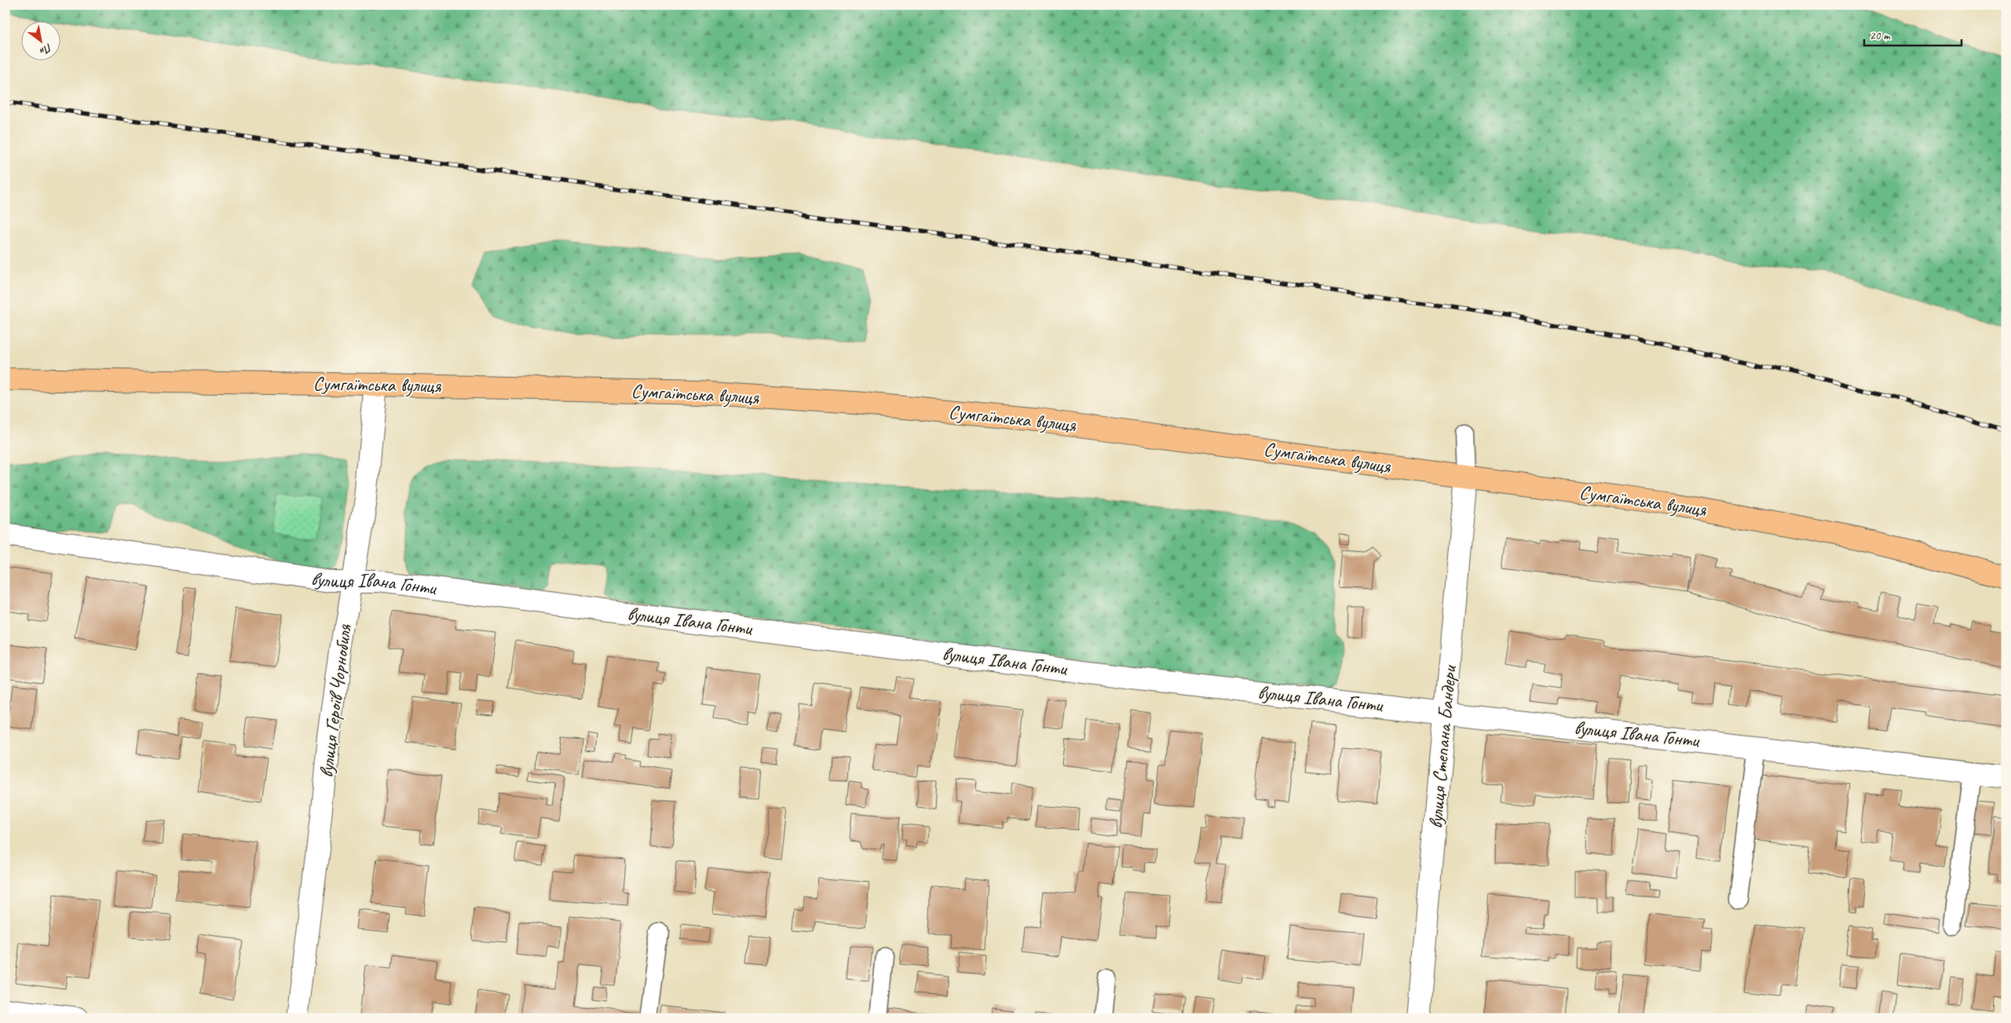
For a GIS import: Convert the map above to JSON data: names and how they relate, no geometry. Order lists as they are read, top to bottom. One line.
{"streets":{"main road":["Сумгаїтська вулиця"],"street":["вулиця Івана Гонти","вулиця Героїв Чорнобиля","вулиця Степана Бандери"]},"crossings":[["Сумгаїтська вулиця","вулиця Героїв Чорнобиля"],["Сумгаїтська вулиця","вулиця Степана Бандери"],["вулиця Івана Гонти","вулиця Героїв Чорнобиля"],["вулиця Івана Гонти","вулиця Степана Бандери"]],"scale_bar":"20 m","north":"bottom right"}
